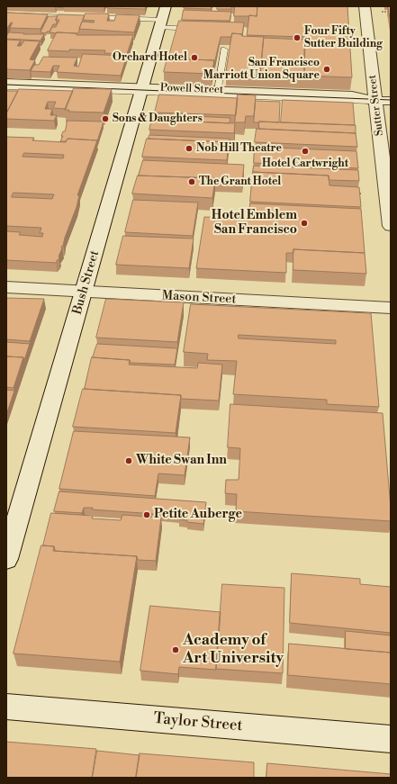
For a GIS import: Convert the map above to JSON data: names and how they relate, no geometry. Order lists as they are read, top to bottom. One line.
{"streets":{"street":["Powell Street","Sutter Street","Bush Street","Mason Street","Taylor Street"]},"crossings":[["Powell Street","Sutter Street"],["Powell Street","Bush Street"],["Bush Street","Mason Street"]],"places":["Four Fifty Sutter Building","Orchard Hotel","San Francisco Marriott Union Square","Sons & Daughters","Nob Hill Theatre","Hotel Cartwright","The Grant Hotel","Hotel Emblem San Francisco","White Swan Inn","Petite Auberge","Academy of Art University"]}
